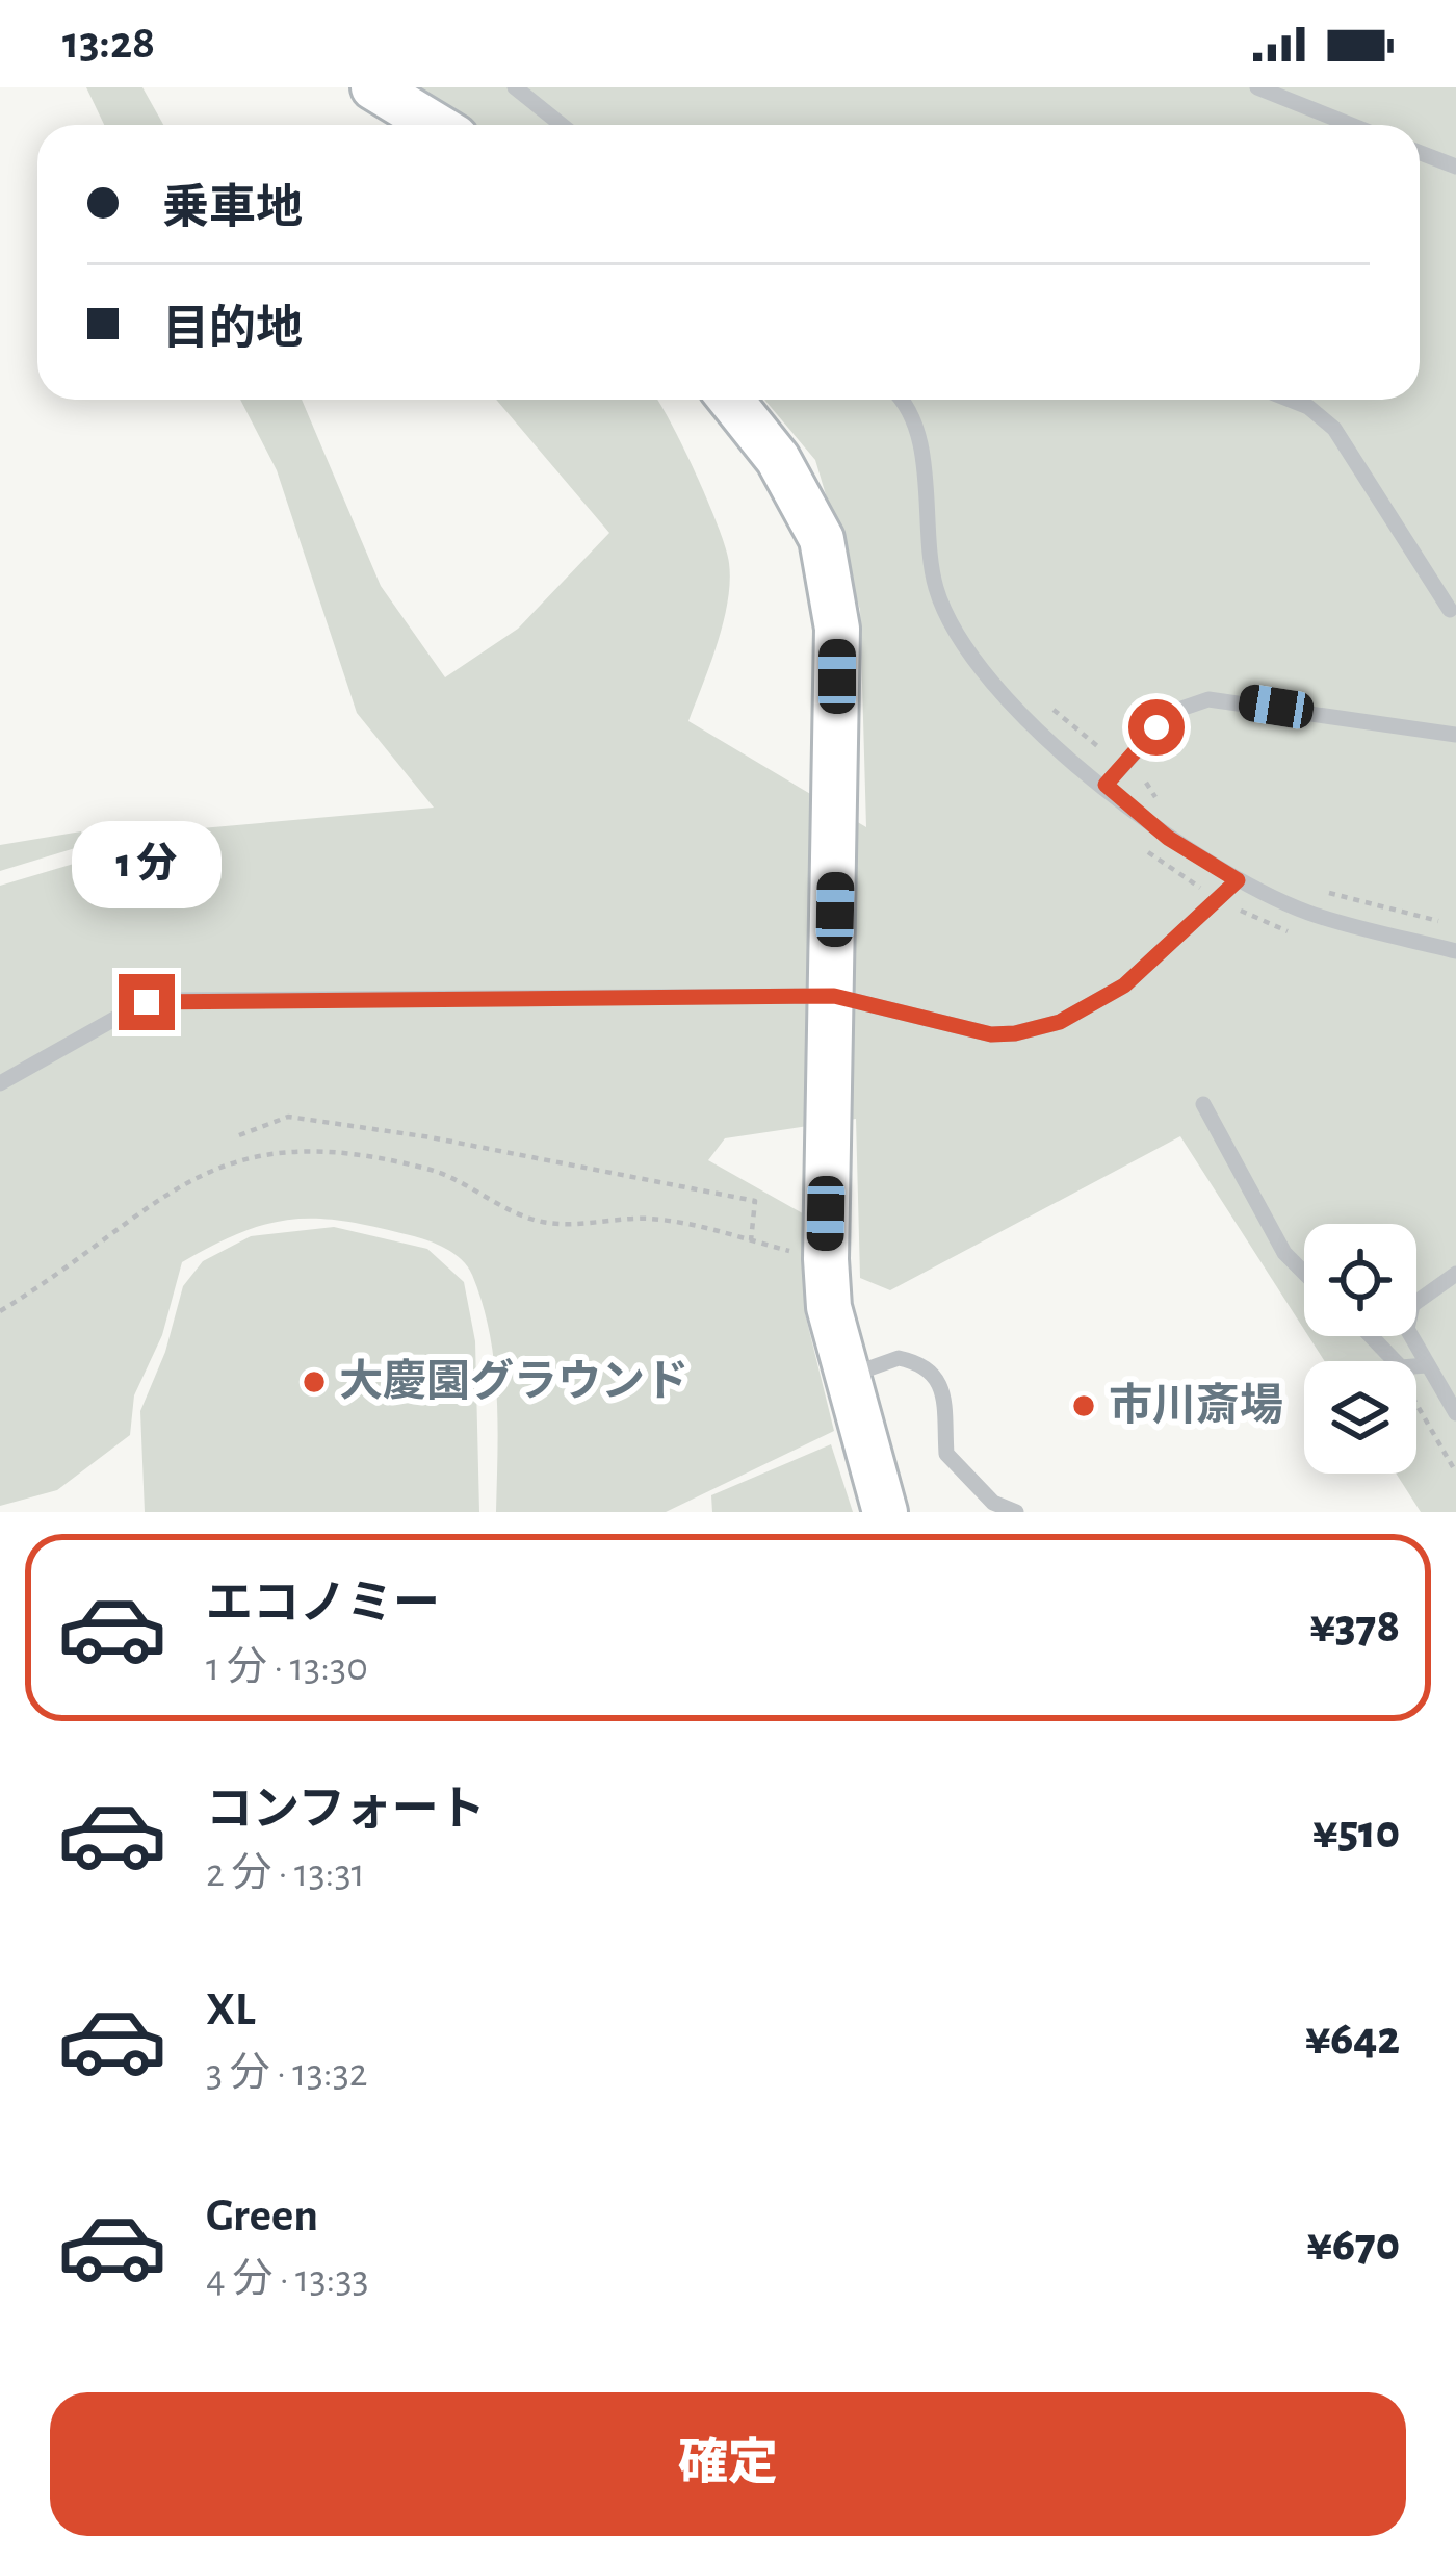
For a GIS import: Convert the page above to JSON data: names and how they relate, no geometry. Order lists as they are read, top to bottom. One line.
{"places":["大慶園グラウンド","市川斎場"],"page":{"status":"13:28","banner":["乗車地","目的地"],"bubble":"1 分","list":[{"name":"エコノミー","note":"1 分 · 13:30","value":"¥378"},{"name":"コンフォート","note":"2 分 · 13:31","value":"¥510"},{"name":"XL","note":"3 分 · 13:32","value":"¥642"},{"name":"Green","note":"4 分 · 13:33","value":"¥670"}],"buttons":"確定"}}
